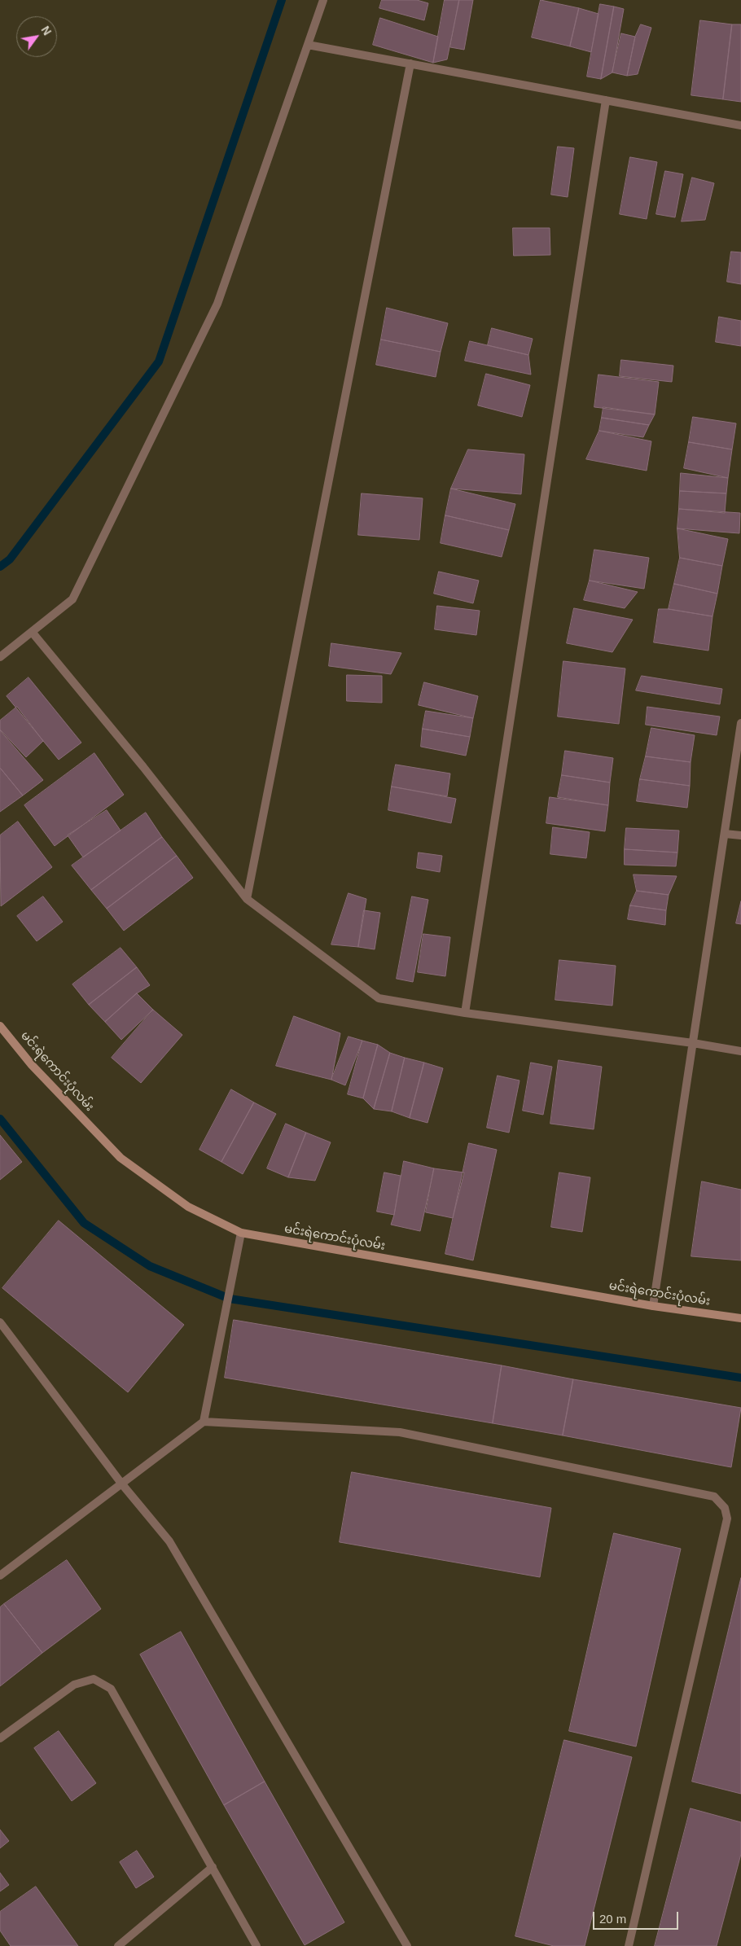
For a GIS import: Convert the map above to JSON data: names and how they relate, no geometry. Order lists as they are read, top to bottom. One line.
{"streets":{"street":["မင်းရဲကောင်းပုံလမ်း"]},"scale_bar":"20 m","north":"top right"}
